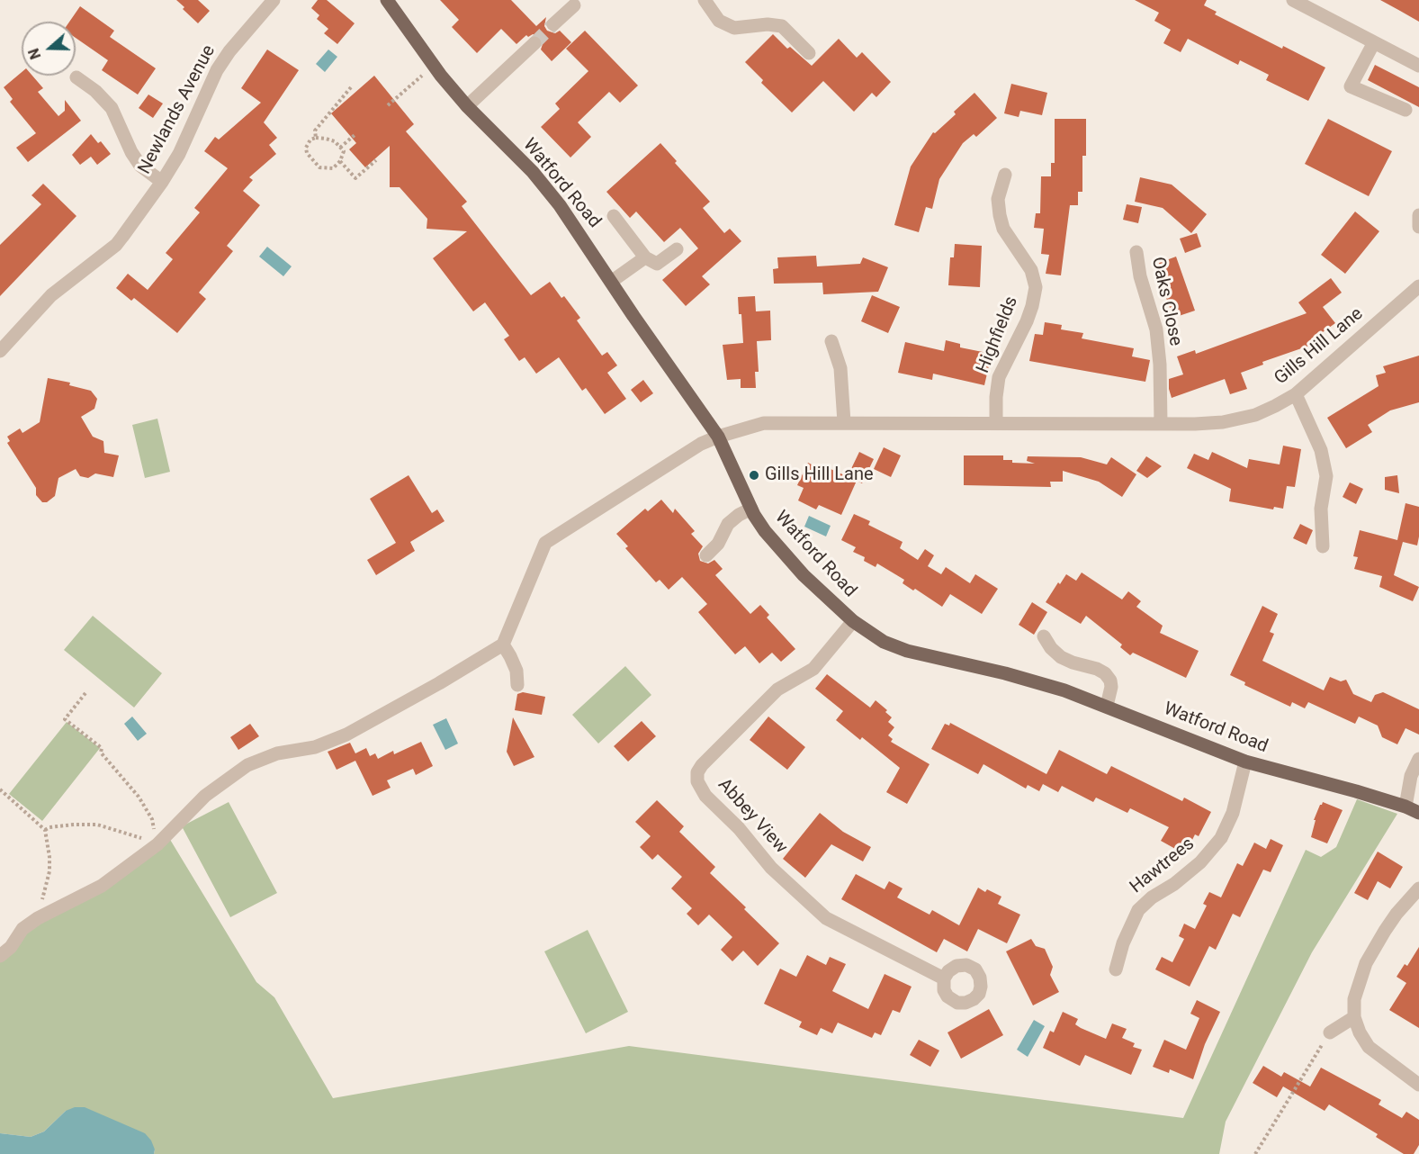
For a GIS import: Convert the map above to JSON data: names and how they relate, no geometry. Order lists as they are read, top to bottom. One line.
{"streets":{"main road":["Watford Road"],"street":["Newlands Avenue","Oaks Close","Highfields","Gills Hill Lane","Abbey View","Hawtrees"]},"crossings":[["Watford Road","Gills Hill Lane"],["Watford Road","Abbey View"],["Watford Road","Hawtrees"],["Oaks Close","Gills Hill Lane"],["Highfields","Gills Hill Lane"]],"places":["Gills Hill Lane"],"north":"left"}
